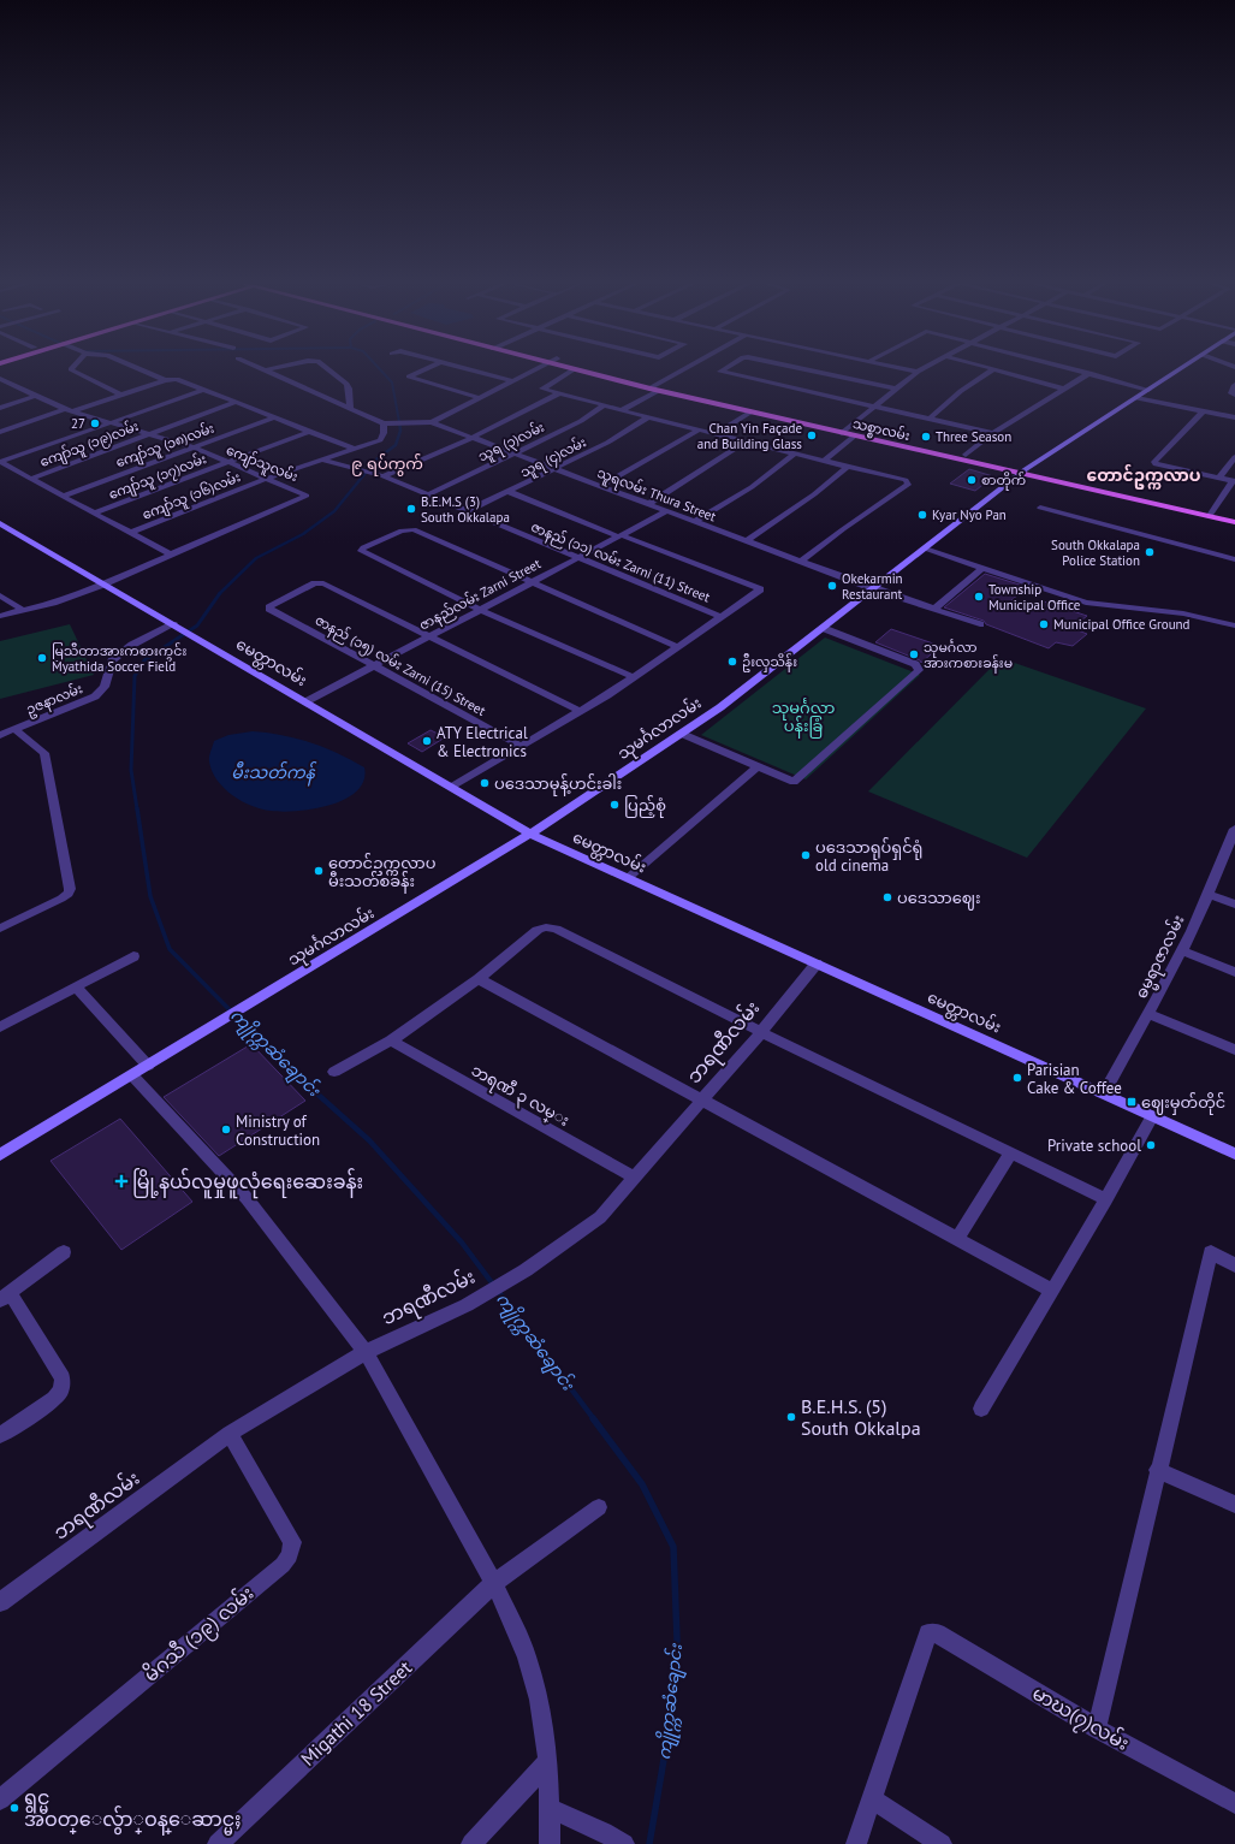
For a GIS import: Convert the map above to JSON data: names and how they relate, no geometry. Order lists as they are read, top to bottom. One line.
{"streets":{"main road":["သစ္စာလမ်း","မေတ္တာလမ်း","သုမင်္ဂလာလမ်း"],"street":["သူရ (၃)လမ်း","ကျော်သူ (၁၉)လမ်း","ကျော်သူ (၁၈)လမ်း","သူရ (၄)လမ်း","ကျော်သူလမ်း","ကျော်သူ (၁၇)လမ်း","သူရလမ်း Thura Street","ကျော်သူ (၁၆)လမ်း","ဇာနည် (၁၁) လမ်း Zarni (11) Street","ဇာနည်လမ်း Zarni Street","ဇာနည် (၁၅) လမ်း Zarni (15) Street","ဥဇနာလမ်း","ဓမ္မရာဇာလမ်း","ဘရဏီလမ်း","ဘရဏီ ၃ လမ္း","မိဂသီ (၁၉) လမ်း","Migathi 18 Street","မာဃ(၇)လမ်း"]},"crossings":[["သစ္စာလမ်း","သုမင်္ဂလာလမ်း"],["သူရ (၃)လမ်း","သူရလမ်း Thura Street"],["သူရ (၃)လမ်း","ဇာနည် (၁၁) လမ်း Zarni (11) Street"],["ကျော်သူ (၁၉)လမ်း","ကျော်သူလမ်း"],["ကျော်သူ (၁၈)လမ်း","ကျော်သူလမ်း"],["သူရ (၄)လမ်း","သူရလမ်း Thura Street"],["သူရ (၄)လမ်း","ဇာနည် (၁၁) လမ်း Zarni (11) Street"],["ကျော်သူလမ်း","ကျော်သူ (၁၇)လမ်း"],["ကျော်သူလမ်း","ကျော်သူ (၁၆)လမ်း"],["ကျော်သူလမ်း","မေတ္တာလမ်း"],["သူရလမ်း Thura Street","ကျော်သူ (၁၆)လမ်း"],["သူရလမ်း Thura Street","ဇာနည်လမ်း Zarni Street"],["သူရလမ်း Thura Street","သုမင်္ဂလာလမ်း"],["ကျော်သူ (၁၆)လမ်း","ဇာနည် (၁၁) လမ်း Zarni (11) Street"],["ဇာနည် (၁၁) လမ်း Zarni (11) Street","ဇာနည်လမ်း Zarni Street"],["ဇာနည်လမ်း Zarni Street","မေတ္တာလမ်း"],["ဇာနည်လမ်း Zarni Street","ဇာနည် (၁၅) လမ်း Zarni (15) Street"],["မေတ္တာလမ်း","ဥဇနာလမ်း"],["မေတ္တာလမ်း","သုမင်္ဂလာလမ်း"],["မေတ္တာလမ်း","ဓမ္မရာဇာလမ်း"],["မေတ္တာလမ်း","ဘရဏီလမ်း"],["ဘရဏီလမ်း","ဘရဏီ ၃ လမ္း"],["ဘရဏီလမ်း","မိဂသီ (၁၉) လမ်း"]],"districts":["၉ ရပ်ကွက်","တောင်ဥက္ကလာပ"],"water":["မီးသတ်ကန်","ကျိုက္ကဆံချောင်း"],"parks":["သုမင်္ဂလာ ပန်းခြံ"],"places":{"other":["27","Chan Yin Façade and Building Glass","Three Season","စာတိုက်","B.E.M.S (3) South Okkalapa","Kyar Nyo Pan","South Okkalapa Police Station","Okekarmin Restaurant","Township Municipal Office","Municipal Office Ground","သုမင်္ဂလာ အားကစားခန်းမ","မြသီတာအားကစားကွင်း Myathida Soccer Field","ဦးလှသိန်း","ATY Electrical & Electronics","ပဒေသာမုန့်ဟင်းခါး","ပြည့်စုံ","ပဒေသာရုပ်ရှင်ရုံ old cinema","တောင်ဥက္ကလာပ မီးသတ်စခန်း","ပဒေသာဈေး","Parisian Cake & Coffee","Ministry of Construction","Private school","B.E.H.S. (5) South Okkalpa","ရွင္မ အဝတ္ေလွ်ာ္ဝန္ေဆာင္မႈ"],"transit":["ဈေးမှတ်တိုင်"],"health":["မြို့နယ်လူမှုဖူလုံရေးဆေးခန်း"]}}
